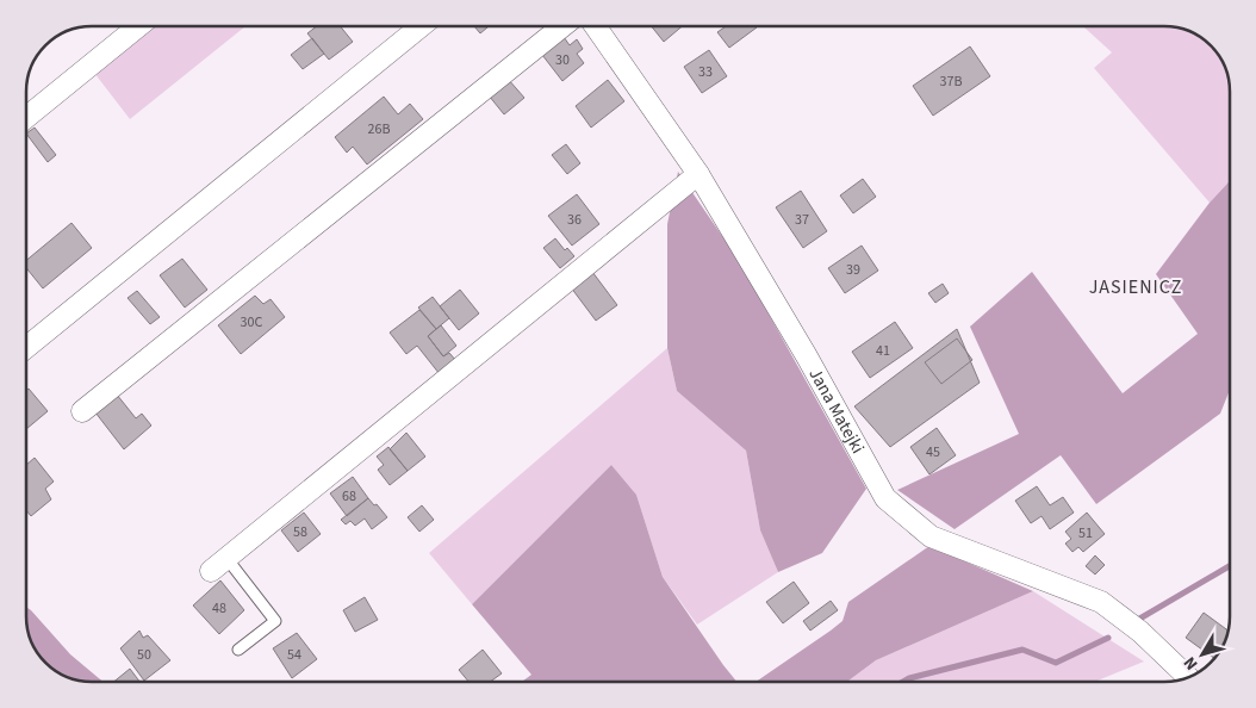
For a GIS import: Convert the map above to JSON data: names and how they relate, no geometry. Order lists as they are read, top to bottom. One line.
{"streets":{"street":["Jana Matejki"]},"districts":["JASIENICZ"],"house_numbers":["30","33","37B","26B","36","37","39","30C","41","45","68","58","51","48","50","54"],"north":"bottom left"}
